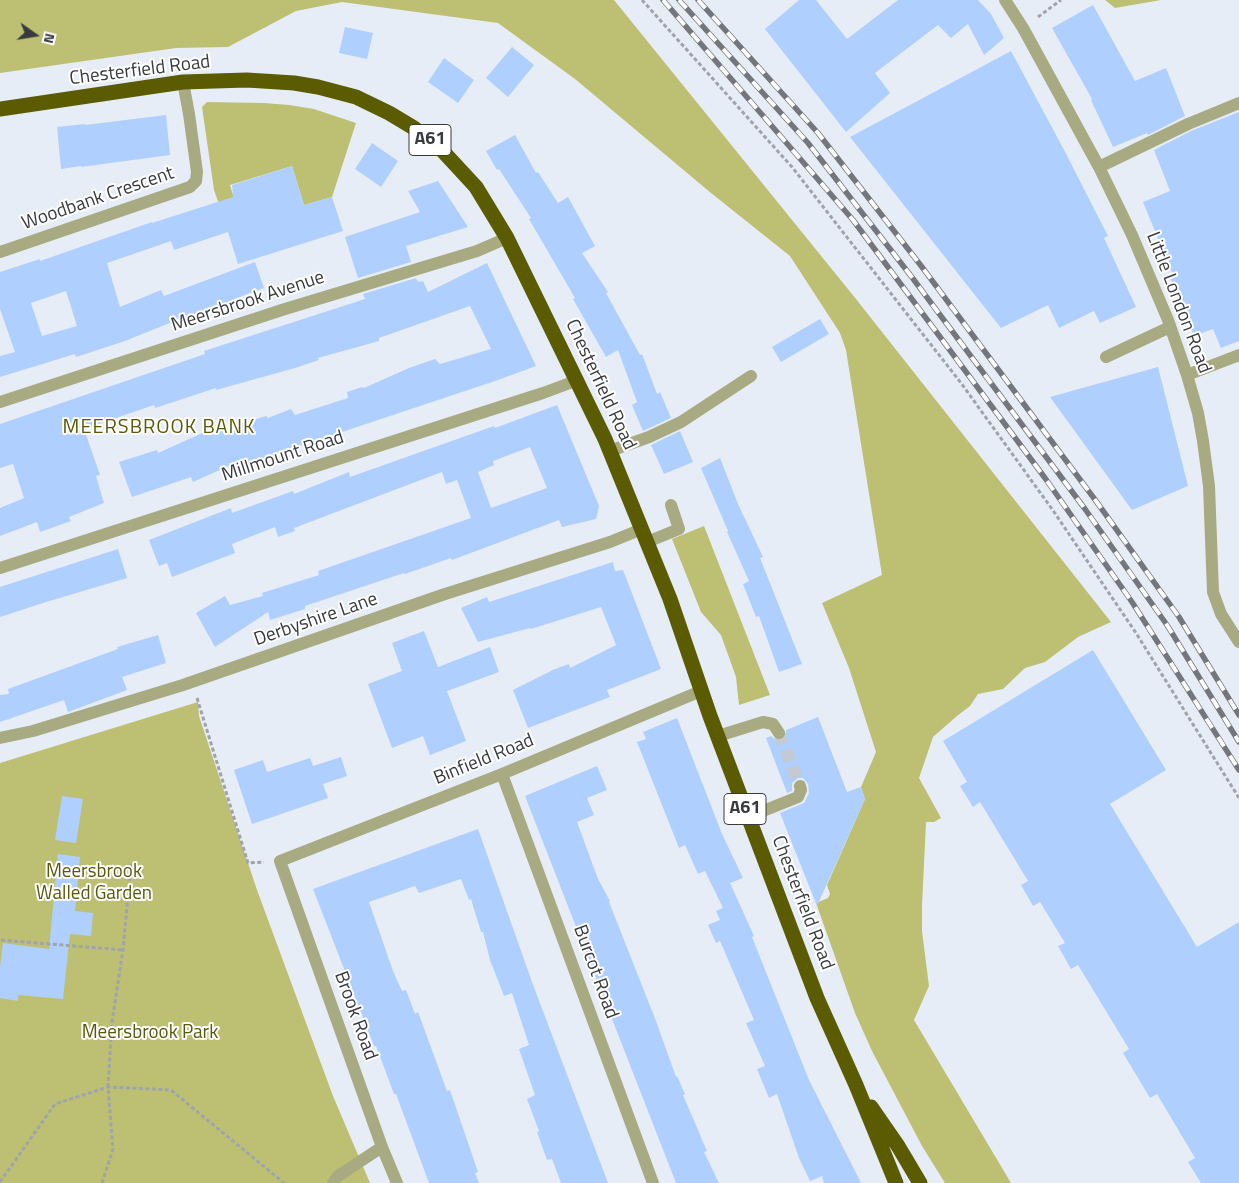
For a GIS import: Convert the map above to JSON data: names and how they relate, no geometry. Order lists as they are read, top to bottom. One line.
{"streets":{"highway":["Chesterfield Road","A61"],"street":["Woodbank Crescent","Meersbrook Avenue","Little London Road","Millmount Road","Derbyshire Lane","Binfield Road","Burcot Road","Brook Road"]},"crossings":[["Chesterfield Road","Woodbank Crescent"],["Chesterfield Road","Meersbrook Avenue"],["Chesterfield Road","Millmount Road"],["Chesterfield Road","Derbyshire Lane"],["Chesterfield Road","Binfield Road"],["Binfield Road","Burcot Road"],["Binfield Road","Brook Road"]],"districts":["MEERSBROOK BANK"],"parks":["Meersbrook Walled Garden","Meersbrook Park"],"north":"right"}
